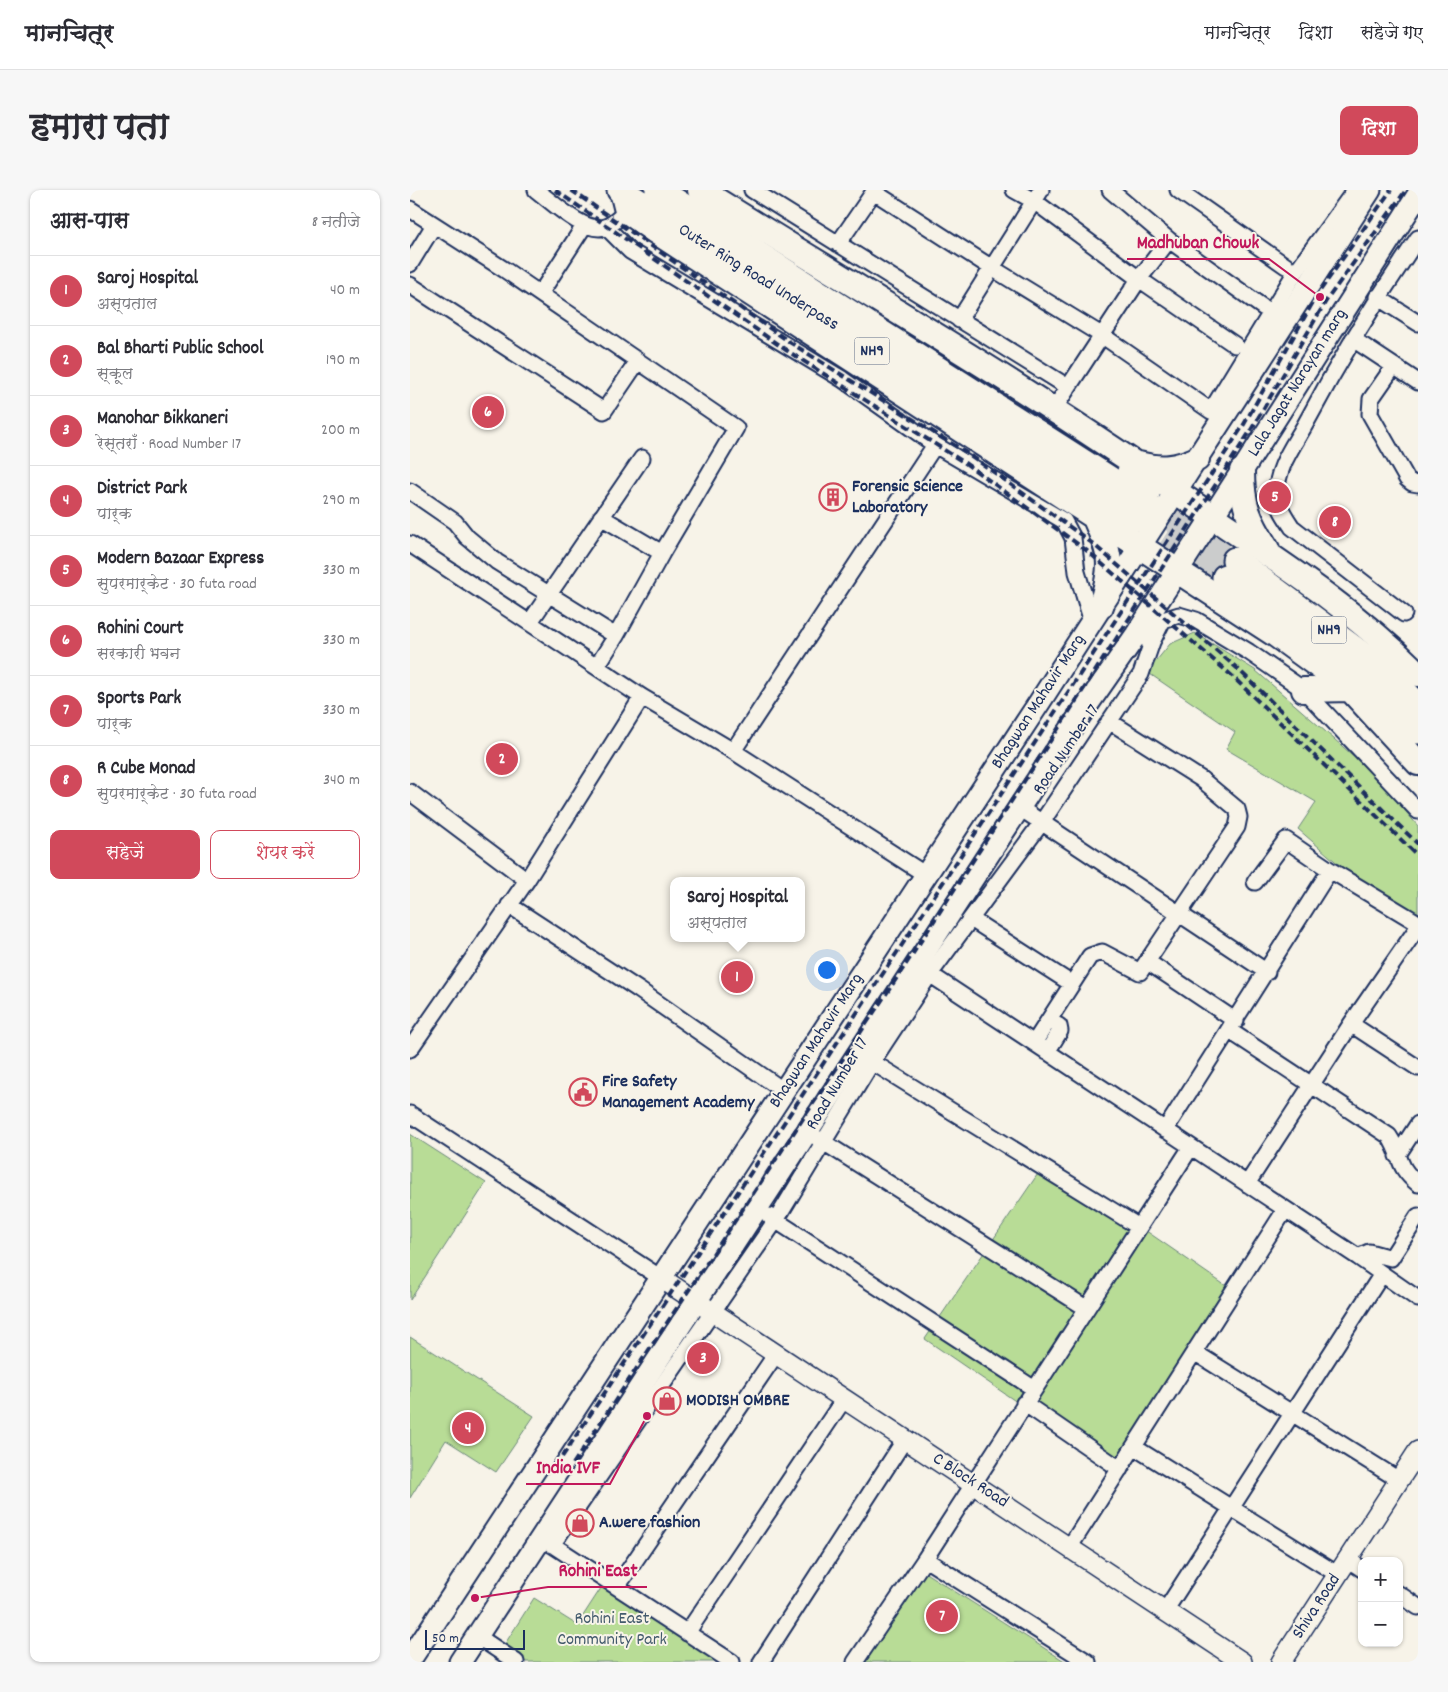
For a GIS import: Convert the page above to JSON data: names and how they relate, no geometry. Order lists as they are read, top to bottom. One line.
{"streets":{"highway":["Outer Ring Road Underpass","NH9"],"main road":["Lala Jagat Narayan marg","Bhagwan Mahavir Marg"],"street":["Road Number 17","C Block Road","Shiva Road"]},"crossings":[["Bhagwan Mahavir Marg","C Block Road"],["Road Number 17","C Block Road"]],"parks":["Rohini East Community Park"],"places":{"other":["Madhuban Chowk","India IVF","Rohini East"],"building":["Forensic Science Laboratory"],"public building":["Fire Safety Management Academy"],"shop":["MODISH OMBRE","A.were fashion"]},"scale_bar":"50 m","page":{"header":"मानचित्र","nav":["मानचित्र","दिशा","सहेजे गए"],"title":"हमारा पता","buttons":["दिशा",["सहेजें","शेयर करें"]],"heading":["आस-पास","8 नतीजे"],"list":[{"mark":"1","name":"Saroj Hospital","note":"अस्पताल","value":"40 m"},{"mark":"2","name":"Bal Bharti Public School","note":"स्कूल","value":"190 m"},{"mark":"3","name":"Manohar Bikkaneri","note":"रेस्तराँ · Road Number 17","value":"200 m"},{"mark":"4","name":"District Park","note":"पार्क","value":"290 m"},{"mark":"5","name":"Modern Bazaar Express","note":"सुपरमार्केट · 30 futa road","value":"330 m"},{"mark":"6","name":"Rohini Court","note":"सरकारी भवन","value":"330 m"},{"mark":"7","name":"Sports Park","note":"पार्क","value":"330 m"},{"mark":"8","name":"R Cube Monad","note":"सुपरमार्केट · 30 futa road","value":"340 m"}],"pins":["6","5","8","2","1","3","4","7"],"popup":["Saroj Hospital","अस्पताल"],"map_buttons":["+","−"],"scale":"50 m"}}
